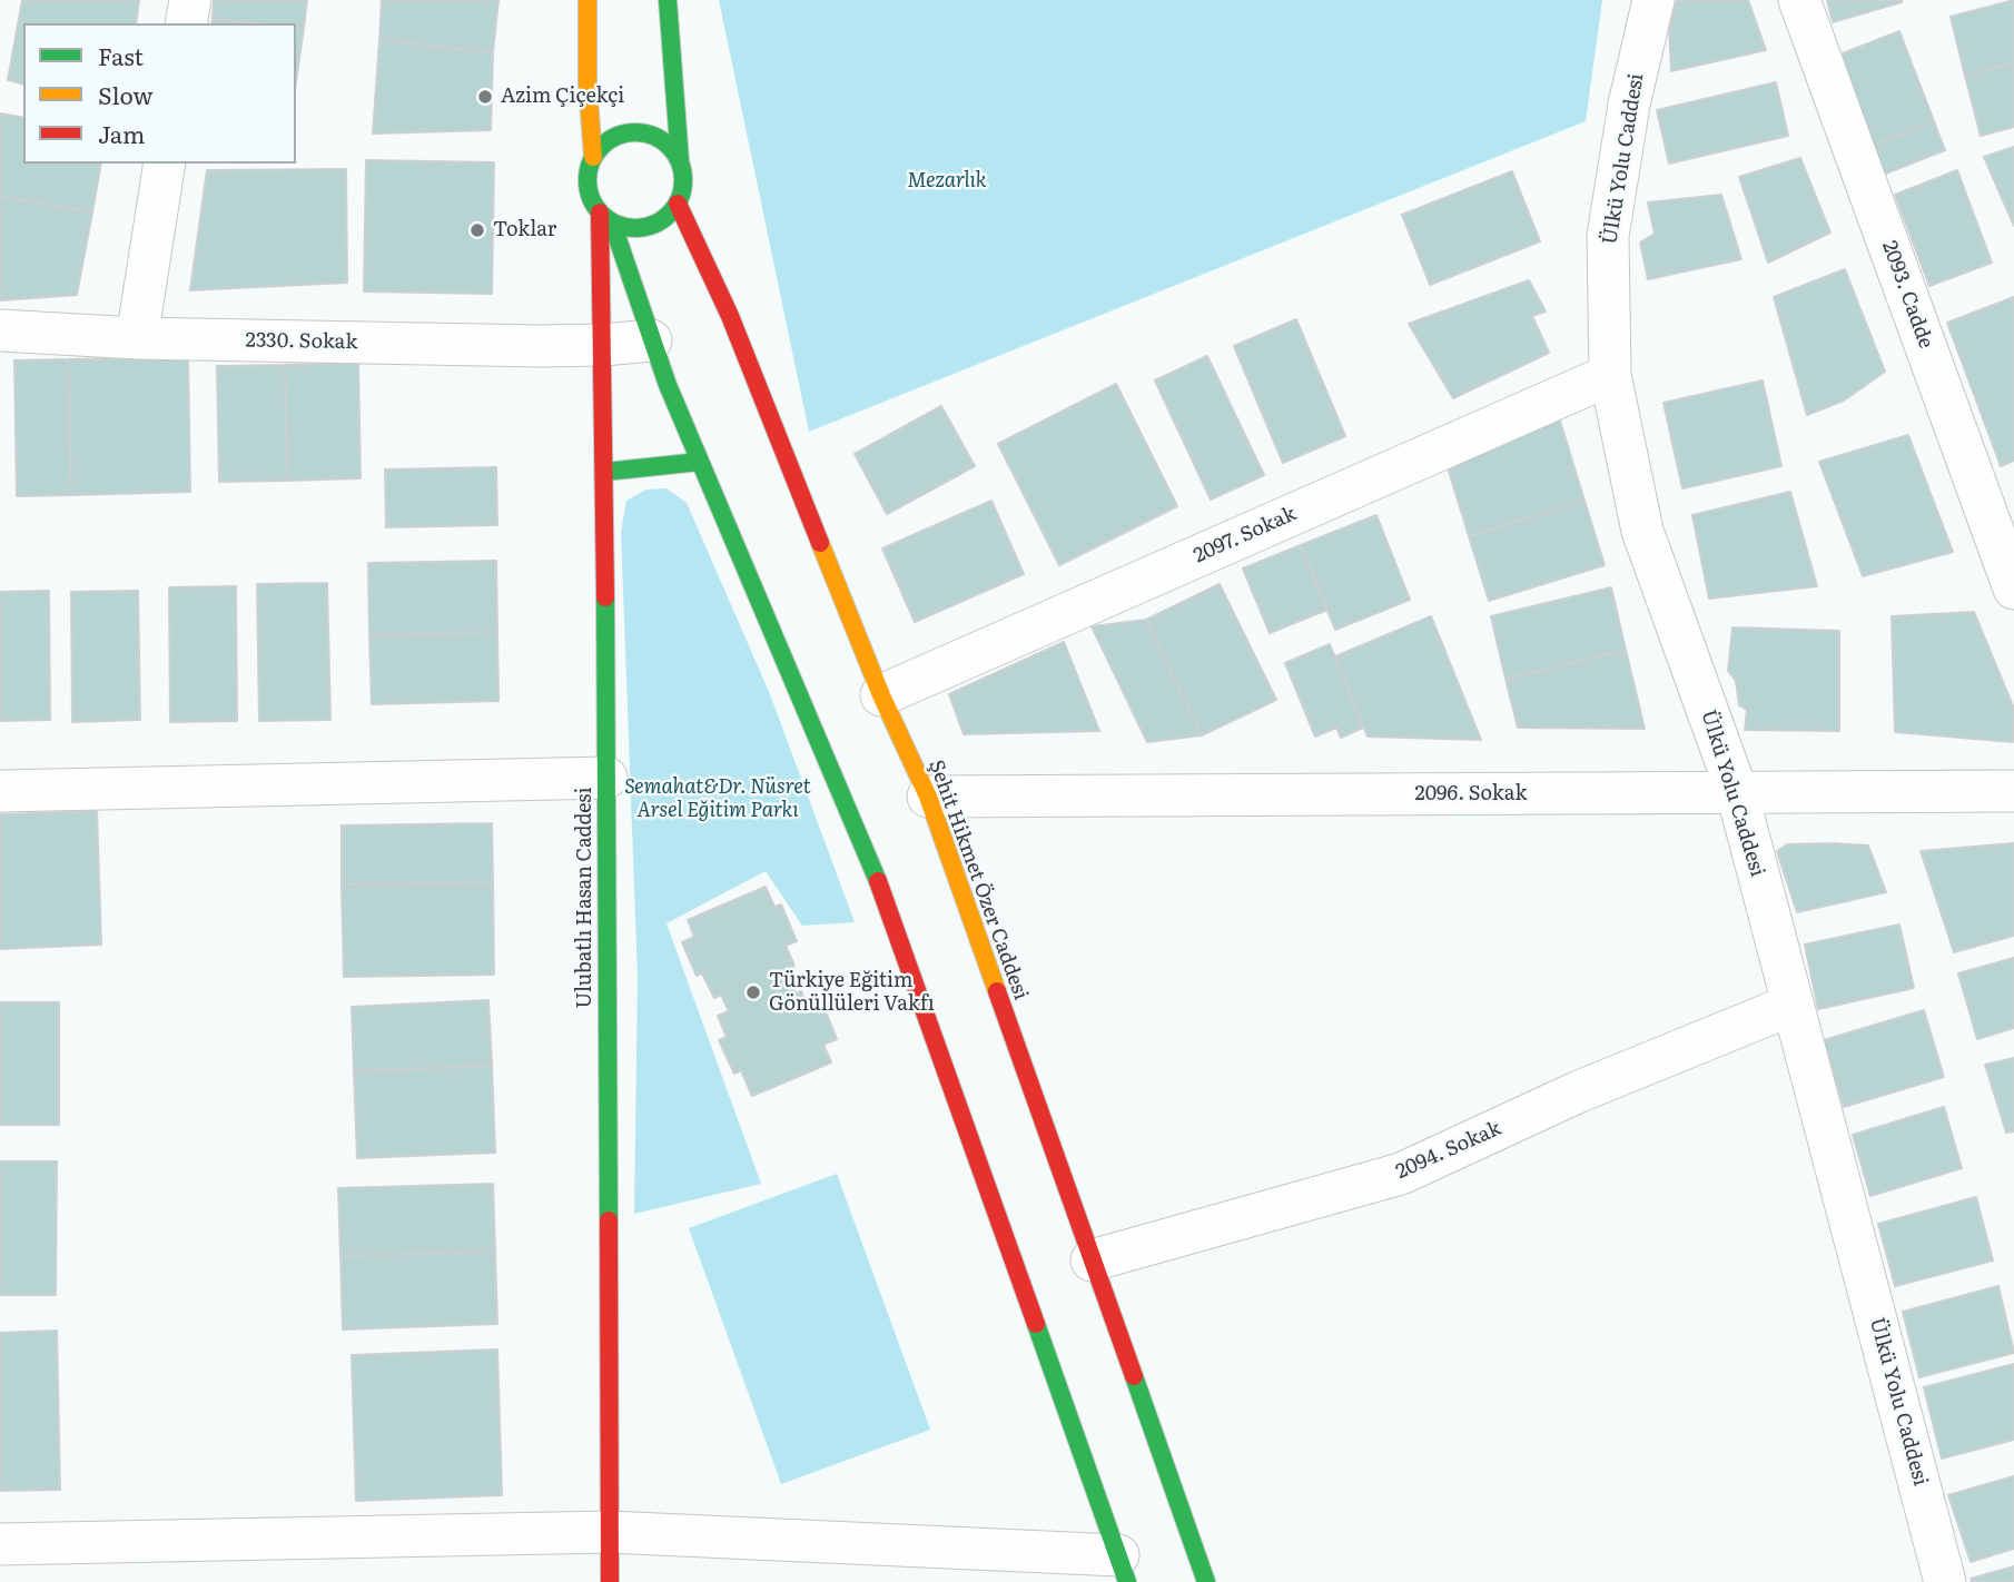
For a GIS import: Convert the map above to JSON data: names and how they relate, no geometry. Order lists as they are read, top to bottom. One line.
{"streets":{"main road":["Şehit Hikmet Özer Caddesi","Ulubatlı Hasan Caddesi"],"street":["Ülkü Yolu Caddesi","2093. Cadde","2330. Sokak","2097. Sokak","2096. Sokak","2094. Sokak"]},"crossings":[["Ülkü Yolu Caddesi","2097. Sokak"],["Ülkü Yolu Caddesi","2096. Sokak"],["Ülkü Yolu Caddesi","2094. Sokak"],["2330. Sokak","Ulubatlı Hasan Caddesi"],["2097. Sokak","Şehit Hikmet Özer Caddesi"],["2096. Sokak","Şehit Hikmet Özer Caddesi"],["Şehit Hikmet Özer Caddesi","Ulubatlı Hasan Caddesi"],["Şehit Hikmet Özer Caddesi","2094. Sokak"]],"parks":["Mezarlık","Semahat&Dr. Nüsret Arsel Eğitim Parkı"],"places":["Azim Çiçekçi","Toklar","Türkiye Eğitim Gönüllüleri Vakfı"],"legend":["Fast","Slow","Jam"]}
